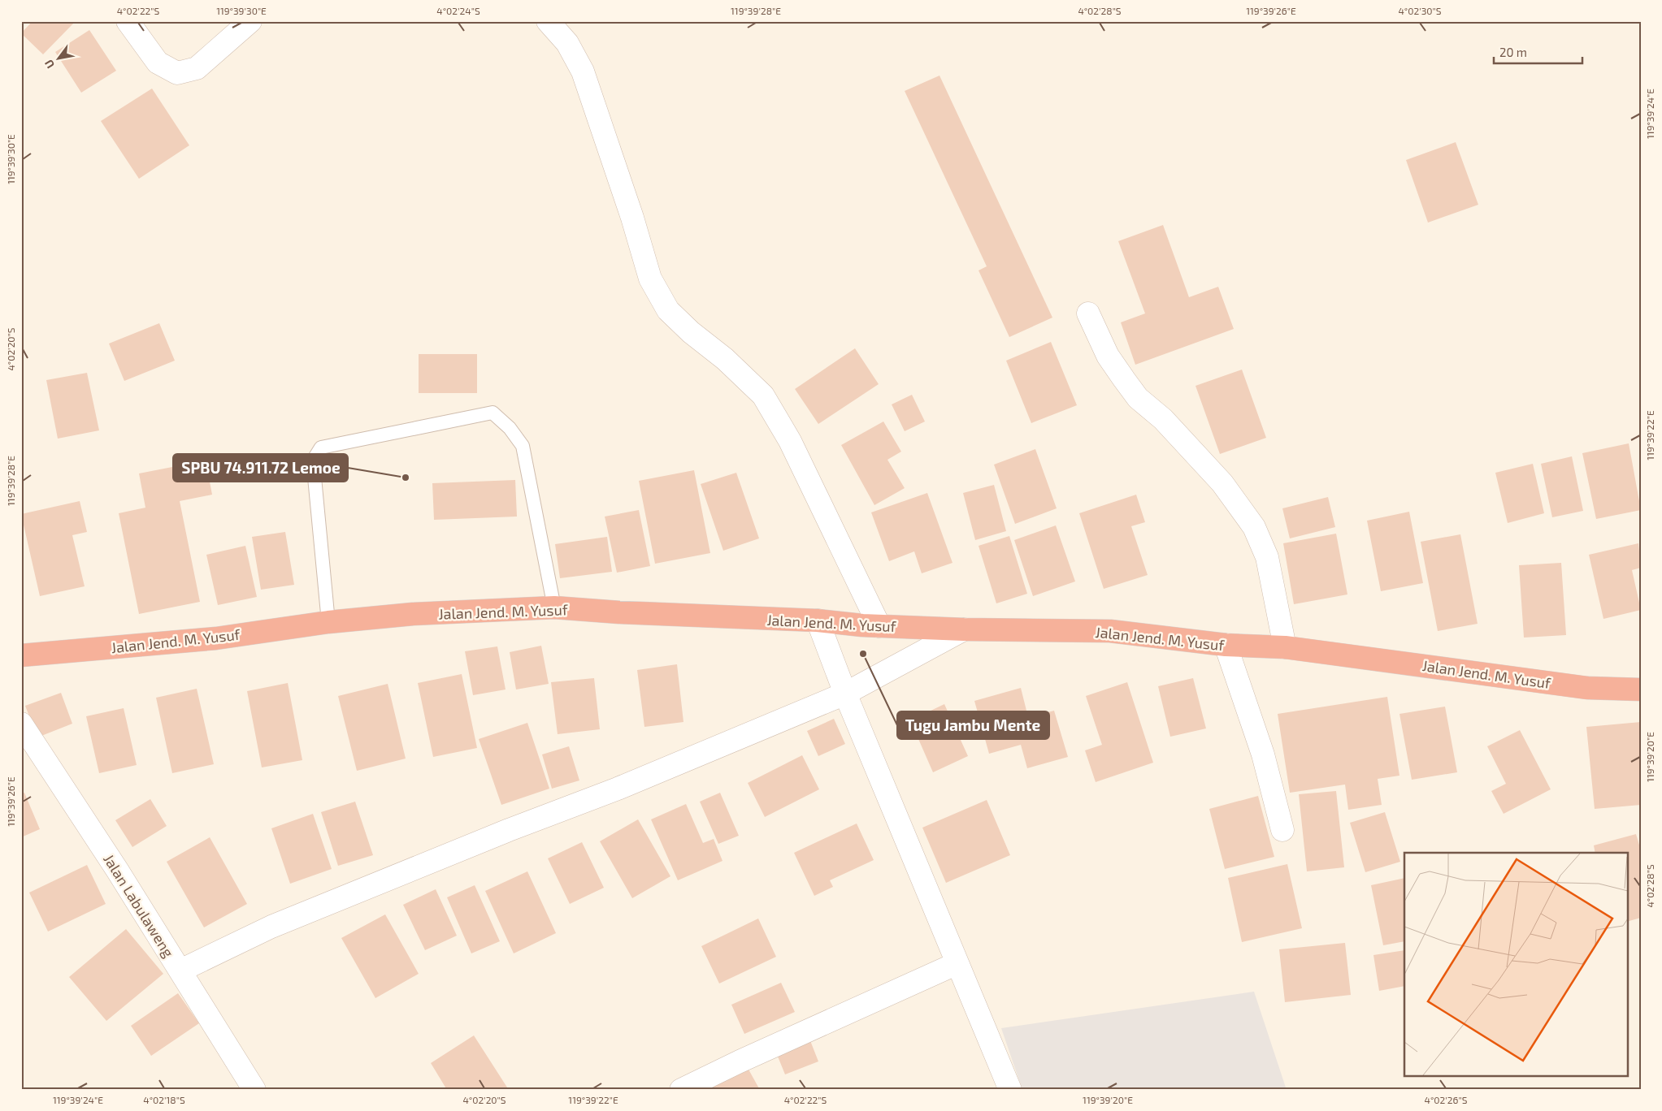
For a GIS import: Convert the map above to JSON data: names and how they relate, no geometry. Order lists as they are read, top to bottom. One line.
{"streets":{"highway":["Jalan Jend. M. Yusuf"],"street":["Jalan Labulaweng"]},"places":["SPBU 74.911.72 Lemoe","Tugu Jambu Mente"],"scale_bar":"20 m","north":"bottom left","coordinates":["4°02'22\"S","119°39'30\"E","4°02'24\"S","119°39'28\"E","4°02'28\"S","119°39'26\"E","4°02'30\"S","119°39'24\"E","4°02'20\"S","119°39'22\"E","119°39'20\"E","4°02'18\"S","4°02'26\"S"]}
